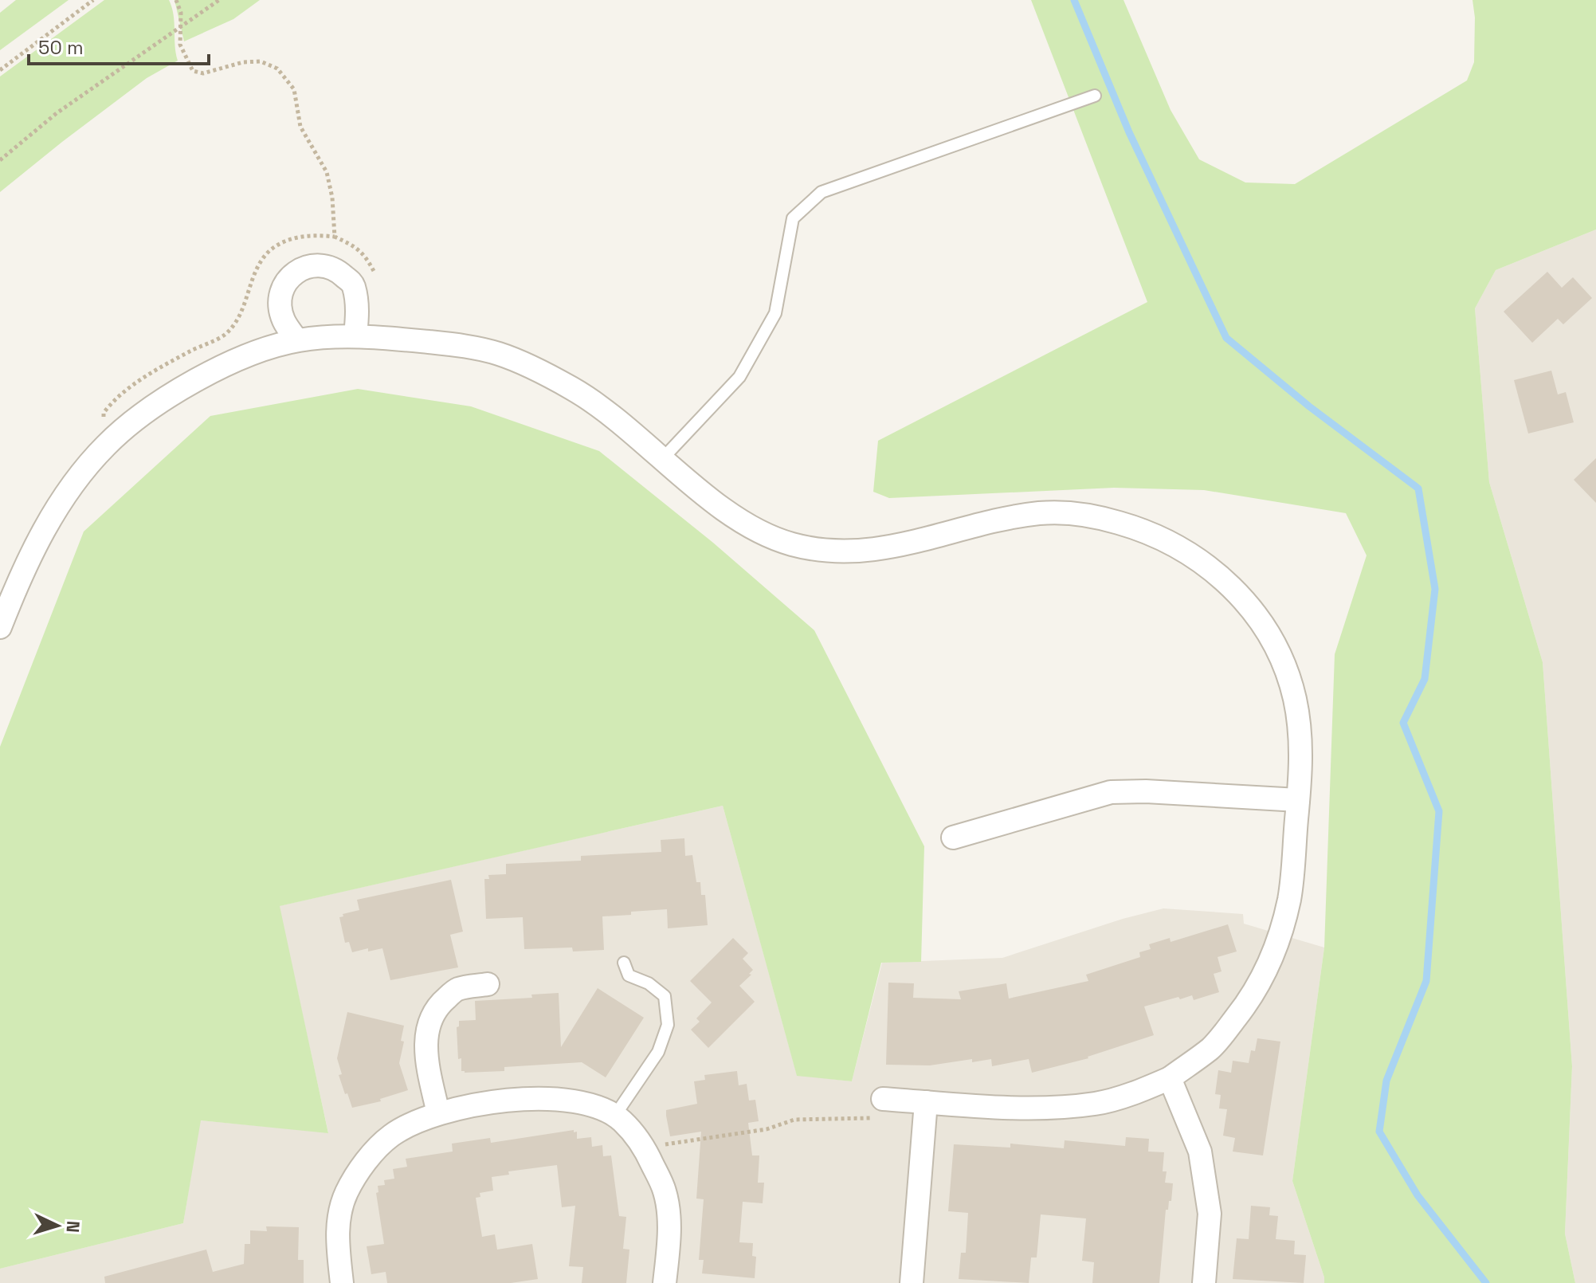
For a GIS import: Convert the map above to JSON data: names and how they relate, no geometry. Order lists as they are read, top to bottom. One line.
{"scale_bar":"50 m","north":"right"}
